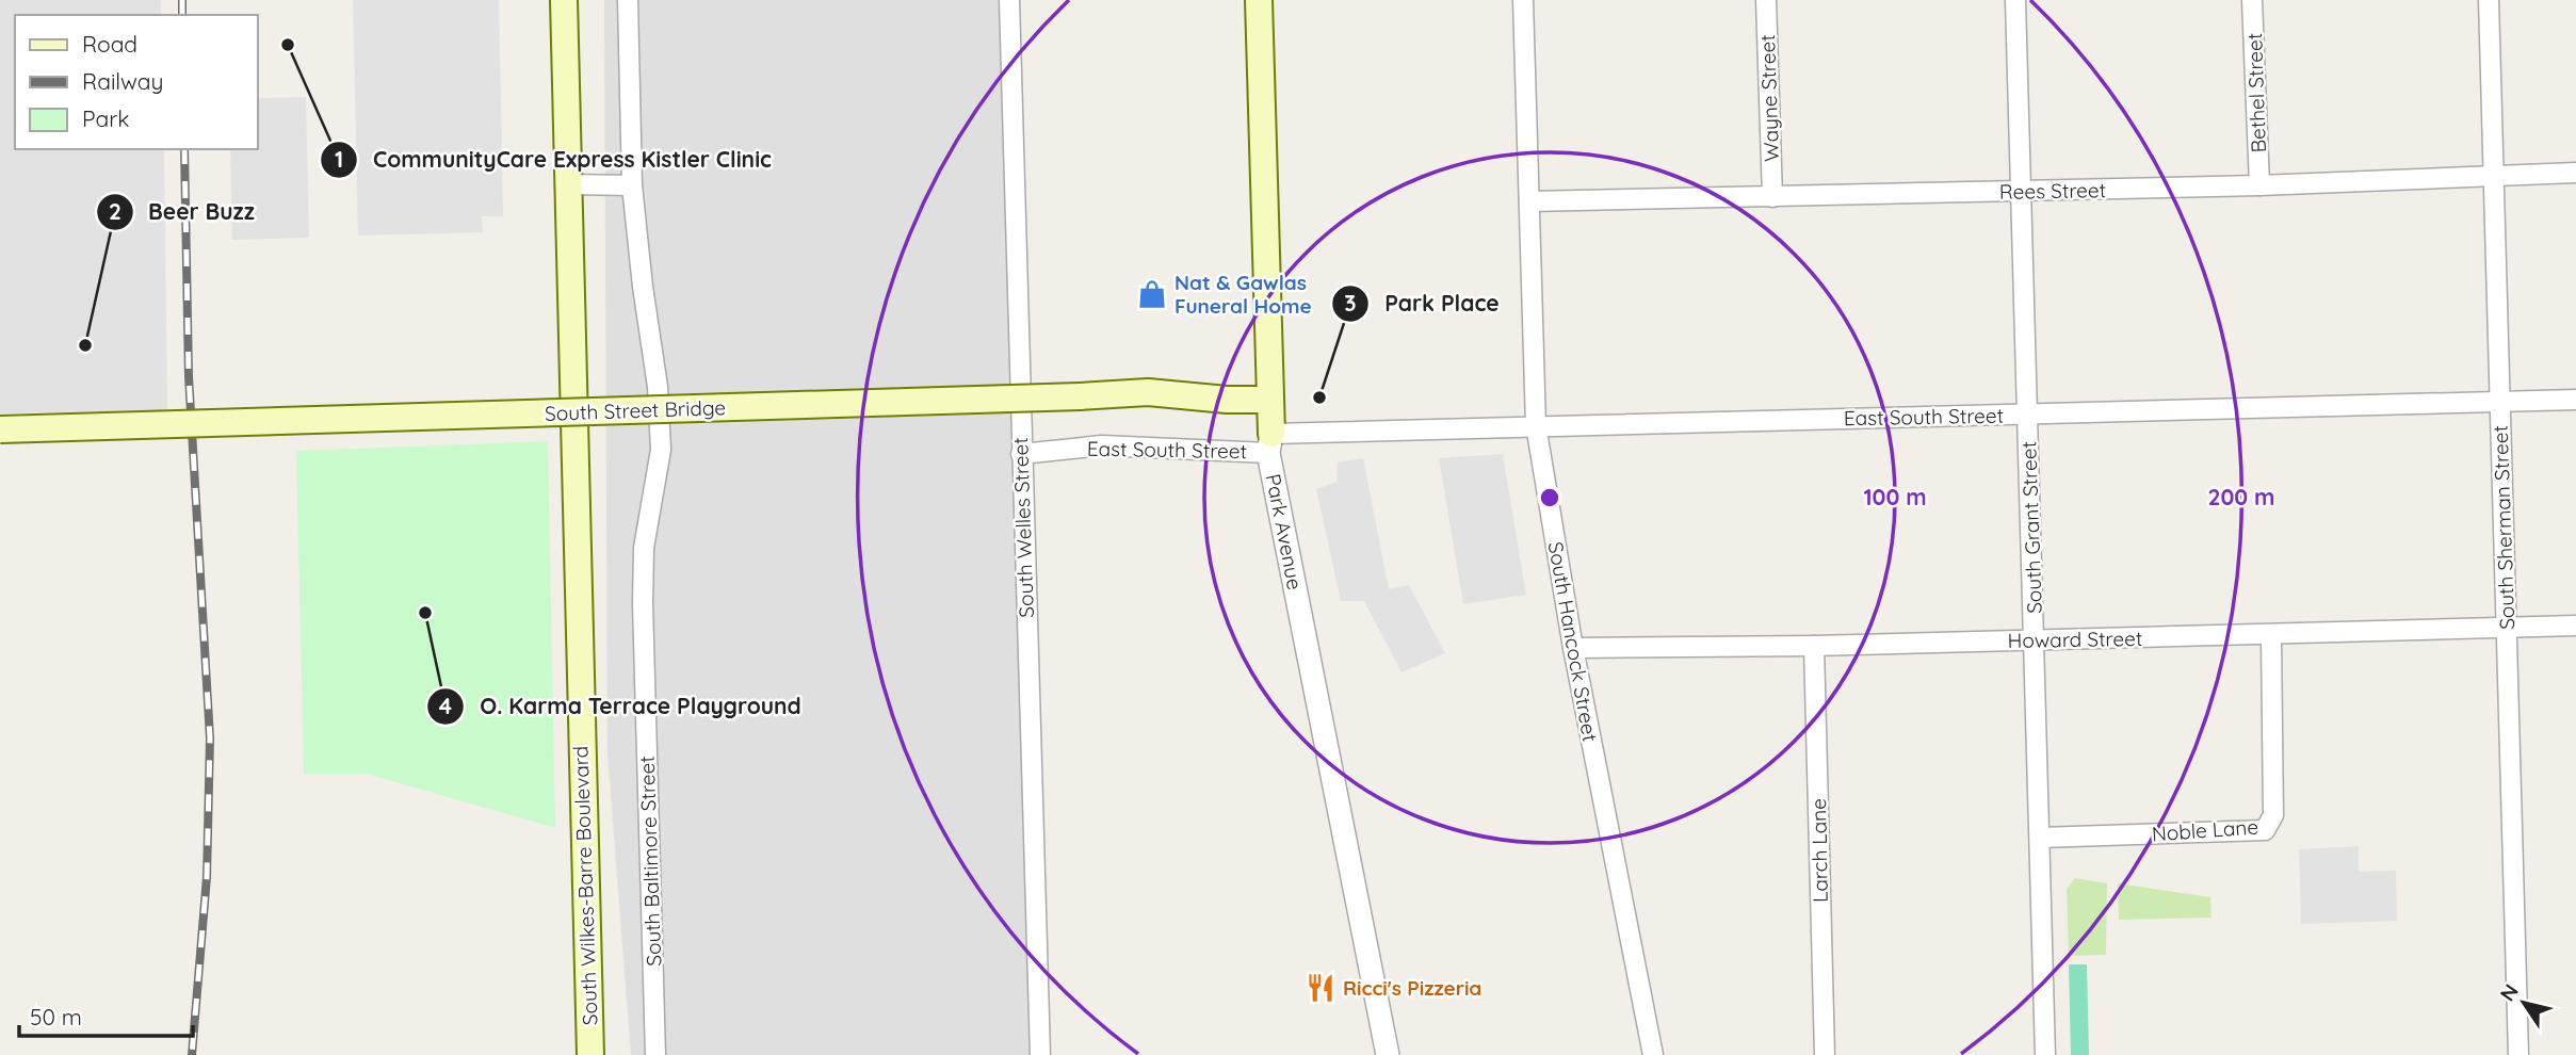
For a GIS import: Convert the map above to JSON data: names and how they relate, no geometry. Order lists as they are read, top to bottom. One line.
{"streets":{"main road":["South Street Bridge","Park Avenue","South Wilkes-Barre Boulevard"],"street":["Bethel Street","Wayne Street","Rees Street","East South Street","South Welles Street","South Grant Street","South Sherman Street","Howard Street","South Hancock Street","Noble Lane","Larch Lane","South Baltimore Street"]},"crossings":[["Bethel Street","Rees Street"],["Wayne Street","Rees Street"],["Rees Street","South Grant Street"],["Rees Street","South Sherman Street"],["Rees Street","South Hancock Street"],["South Street Bridge","Park Avenue"],["East South Street","South Welles Street"],["East South Street","South Grant Street"],["East South Street","South Sherman Street"],["East South Street","Park Avenue"],["East South Street","South Hancock Street"],["South Grant Street","Howard Street"],["South Grant Street","Noble Lane"],["South Sherman Street","Howard Street"],["Howard Street","South Hancock Street"],["Howard Street","Noble Lane"],["Howard Street","Larch Lane"]],"places":{"other":["CommunityCare Express Kistler Clinic","Beer Buzz","Park Place","O. Karma Terrace Playground"],"shop":["Nat & Gawlas Funeral Home"],"restaurant":["Ricci's Pizzeria"]},"legend":["Road","Railway","Park"],"scale_bar":"50 m","north":"top left","rings":["100 m","200 m"]}
